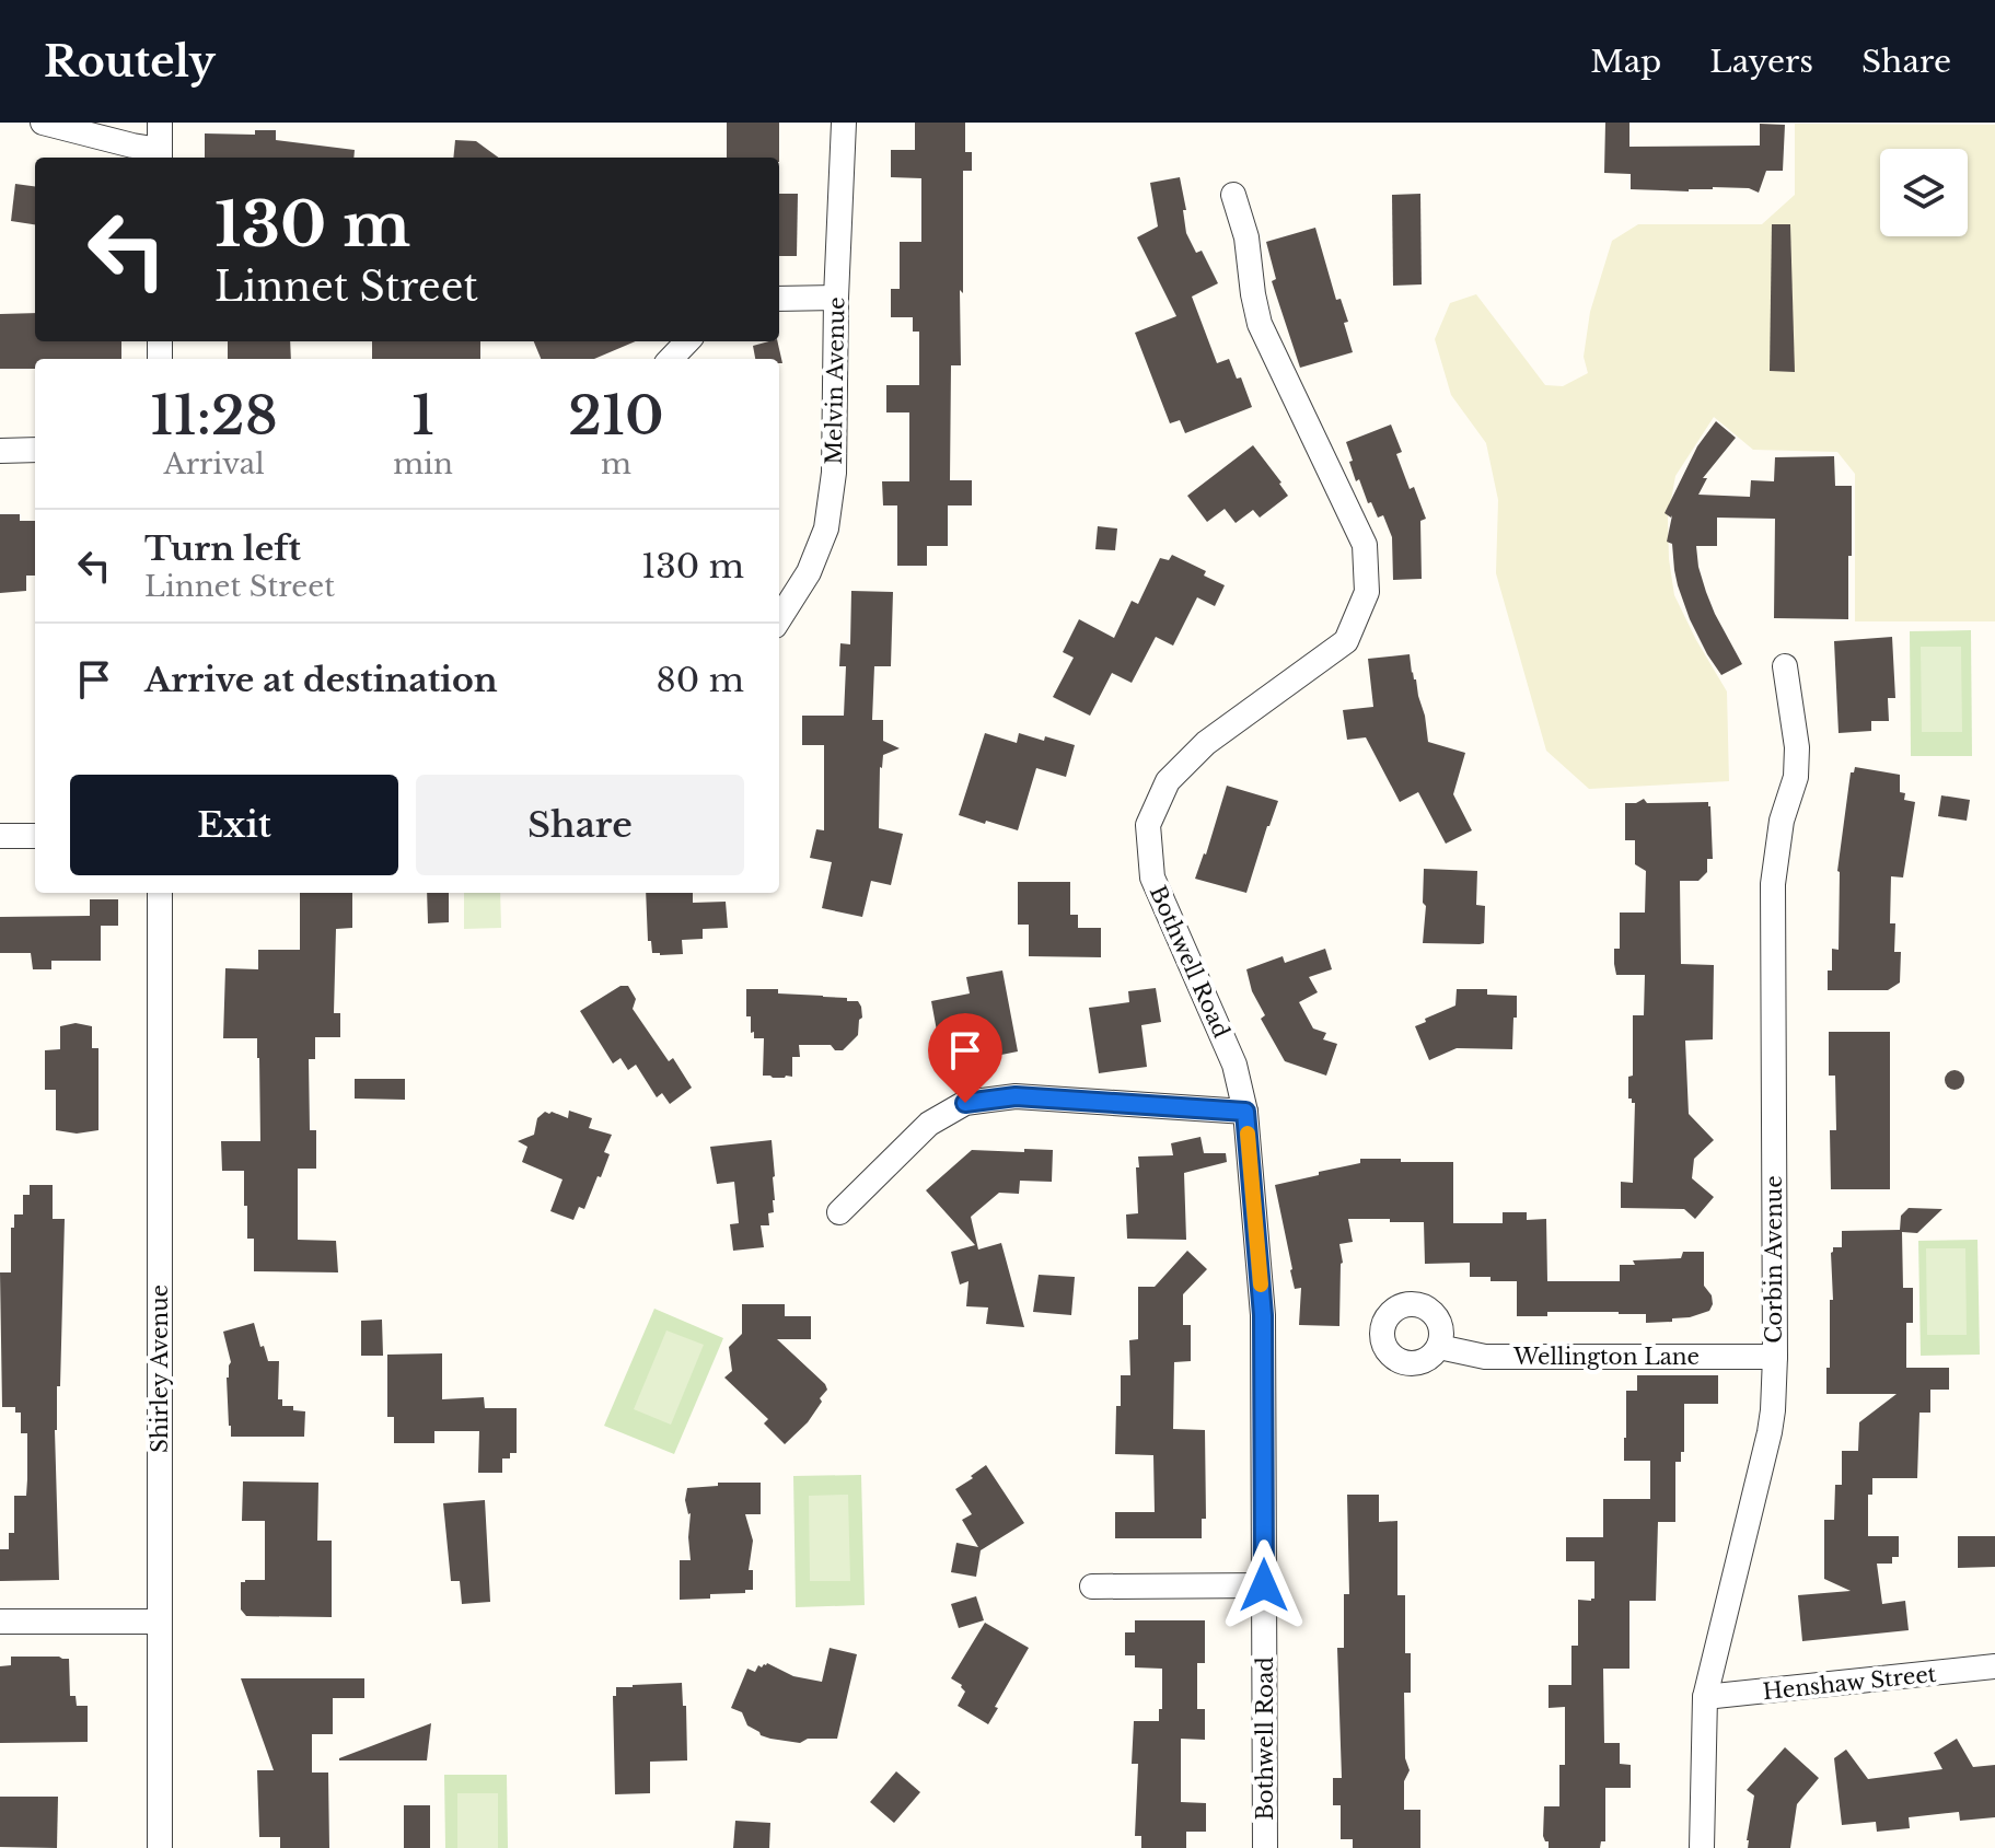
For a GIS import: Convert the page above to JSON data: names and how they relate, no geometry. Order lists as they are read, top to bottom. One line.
{"streets":{"street":["Melvin Avenue","Bothwell Road","Corbin Avenue","Wellington Lane","Shirley Avenue","Henshaw Street"]},"crossings":[["Corbin Avenue","Wellington Lane"],["Corbin Avenue","Henshaw Street"]],"page":{"header":"Routely","nav":["Map","Layers","Share"],"turn":["130 m","Linnet Street"],"eta":["11:28","Arrival","1","min","210","m"],"list":[{"name":"Turn left","note":"Linnet Street","value":"130 m"},{"name":"Arrive at destination","value":"80 m"}],"buttons":["Exit","Share"]}}
